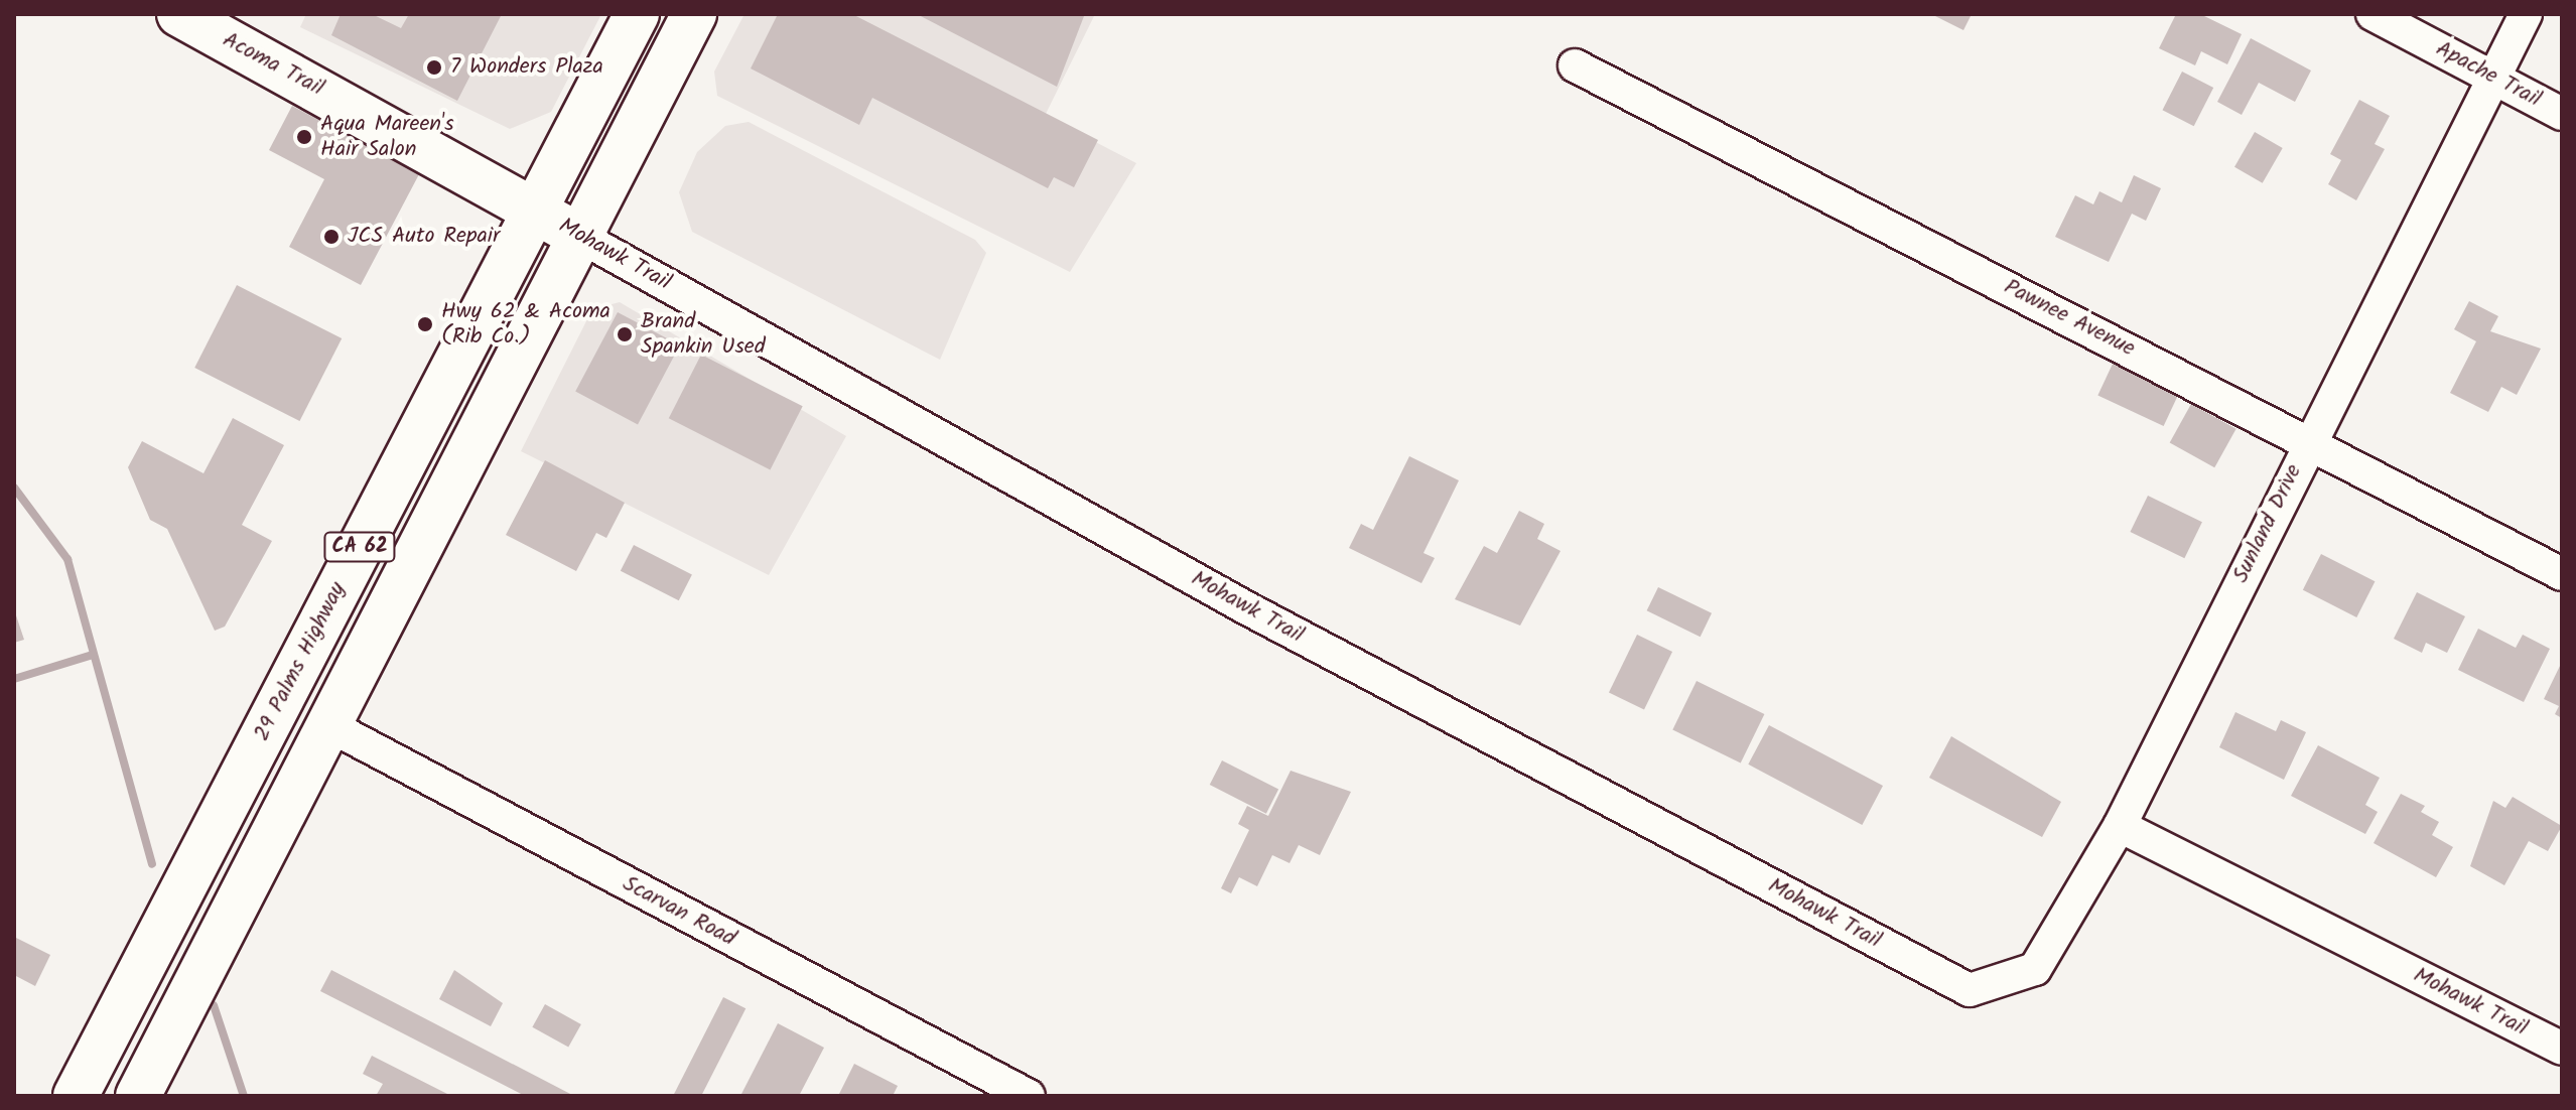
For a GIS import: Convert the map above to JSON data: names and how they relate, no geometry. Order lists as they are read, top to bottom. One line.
{"streets":{"main road":["Acoma Trail","Mohawk Trail","CA 62","29 Palms Highway"],"street":["Apache Trail","Pawnee Avenue","Sunland Drive","Scarvan Road"]},"crossings":[["Acoma Trail","Mohawk Trail"],["Acoma Trail","29 Palms Highway"],["Apache Trail","Sunland Drive"],["Mohawk Trail","Sunland Drive"],["Mohawk Trail","CA 62"],["Mohawk Trail","29 Palms Highway"],["Pawnee Avenue","Sunland Drive"],["CA 62","Scarvan Road"]],"places":["7 Wonders Plaza","Aqua Mareen's Hair Salon","JCS Auto Repair","Hwy 62 & Acoma (Rib Co.)","Brand Spankin Used"]}
